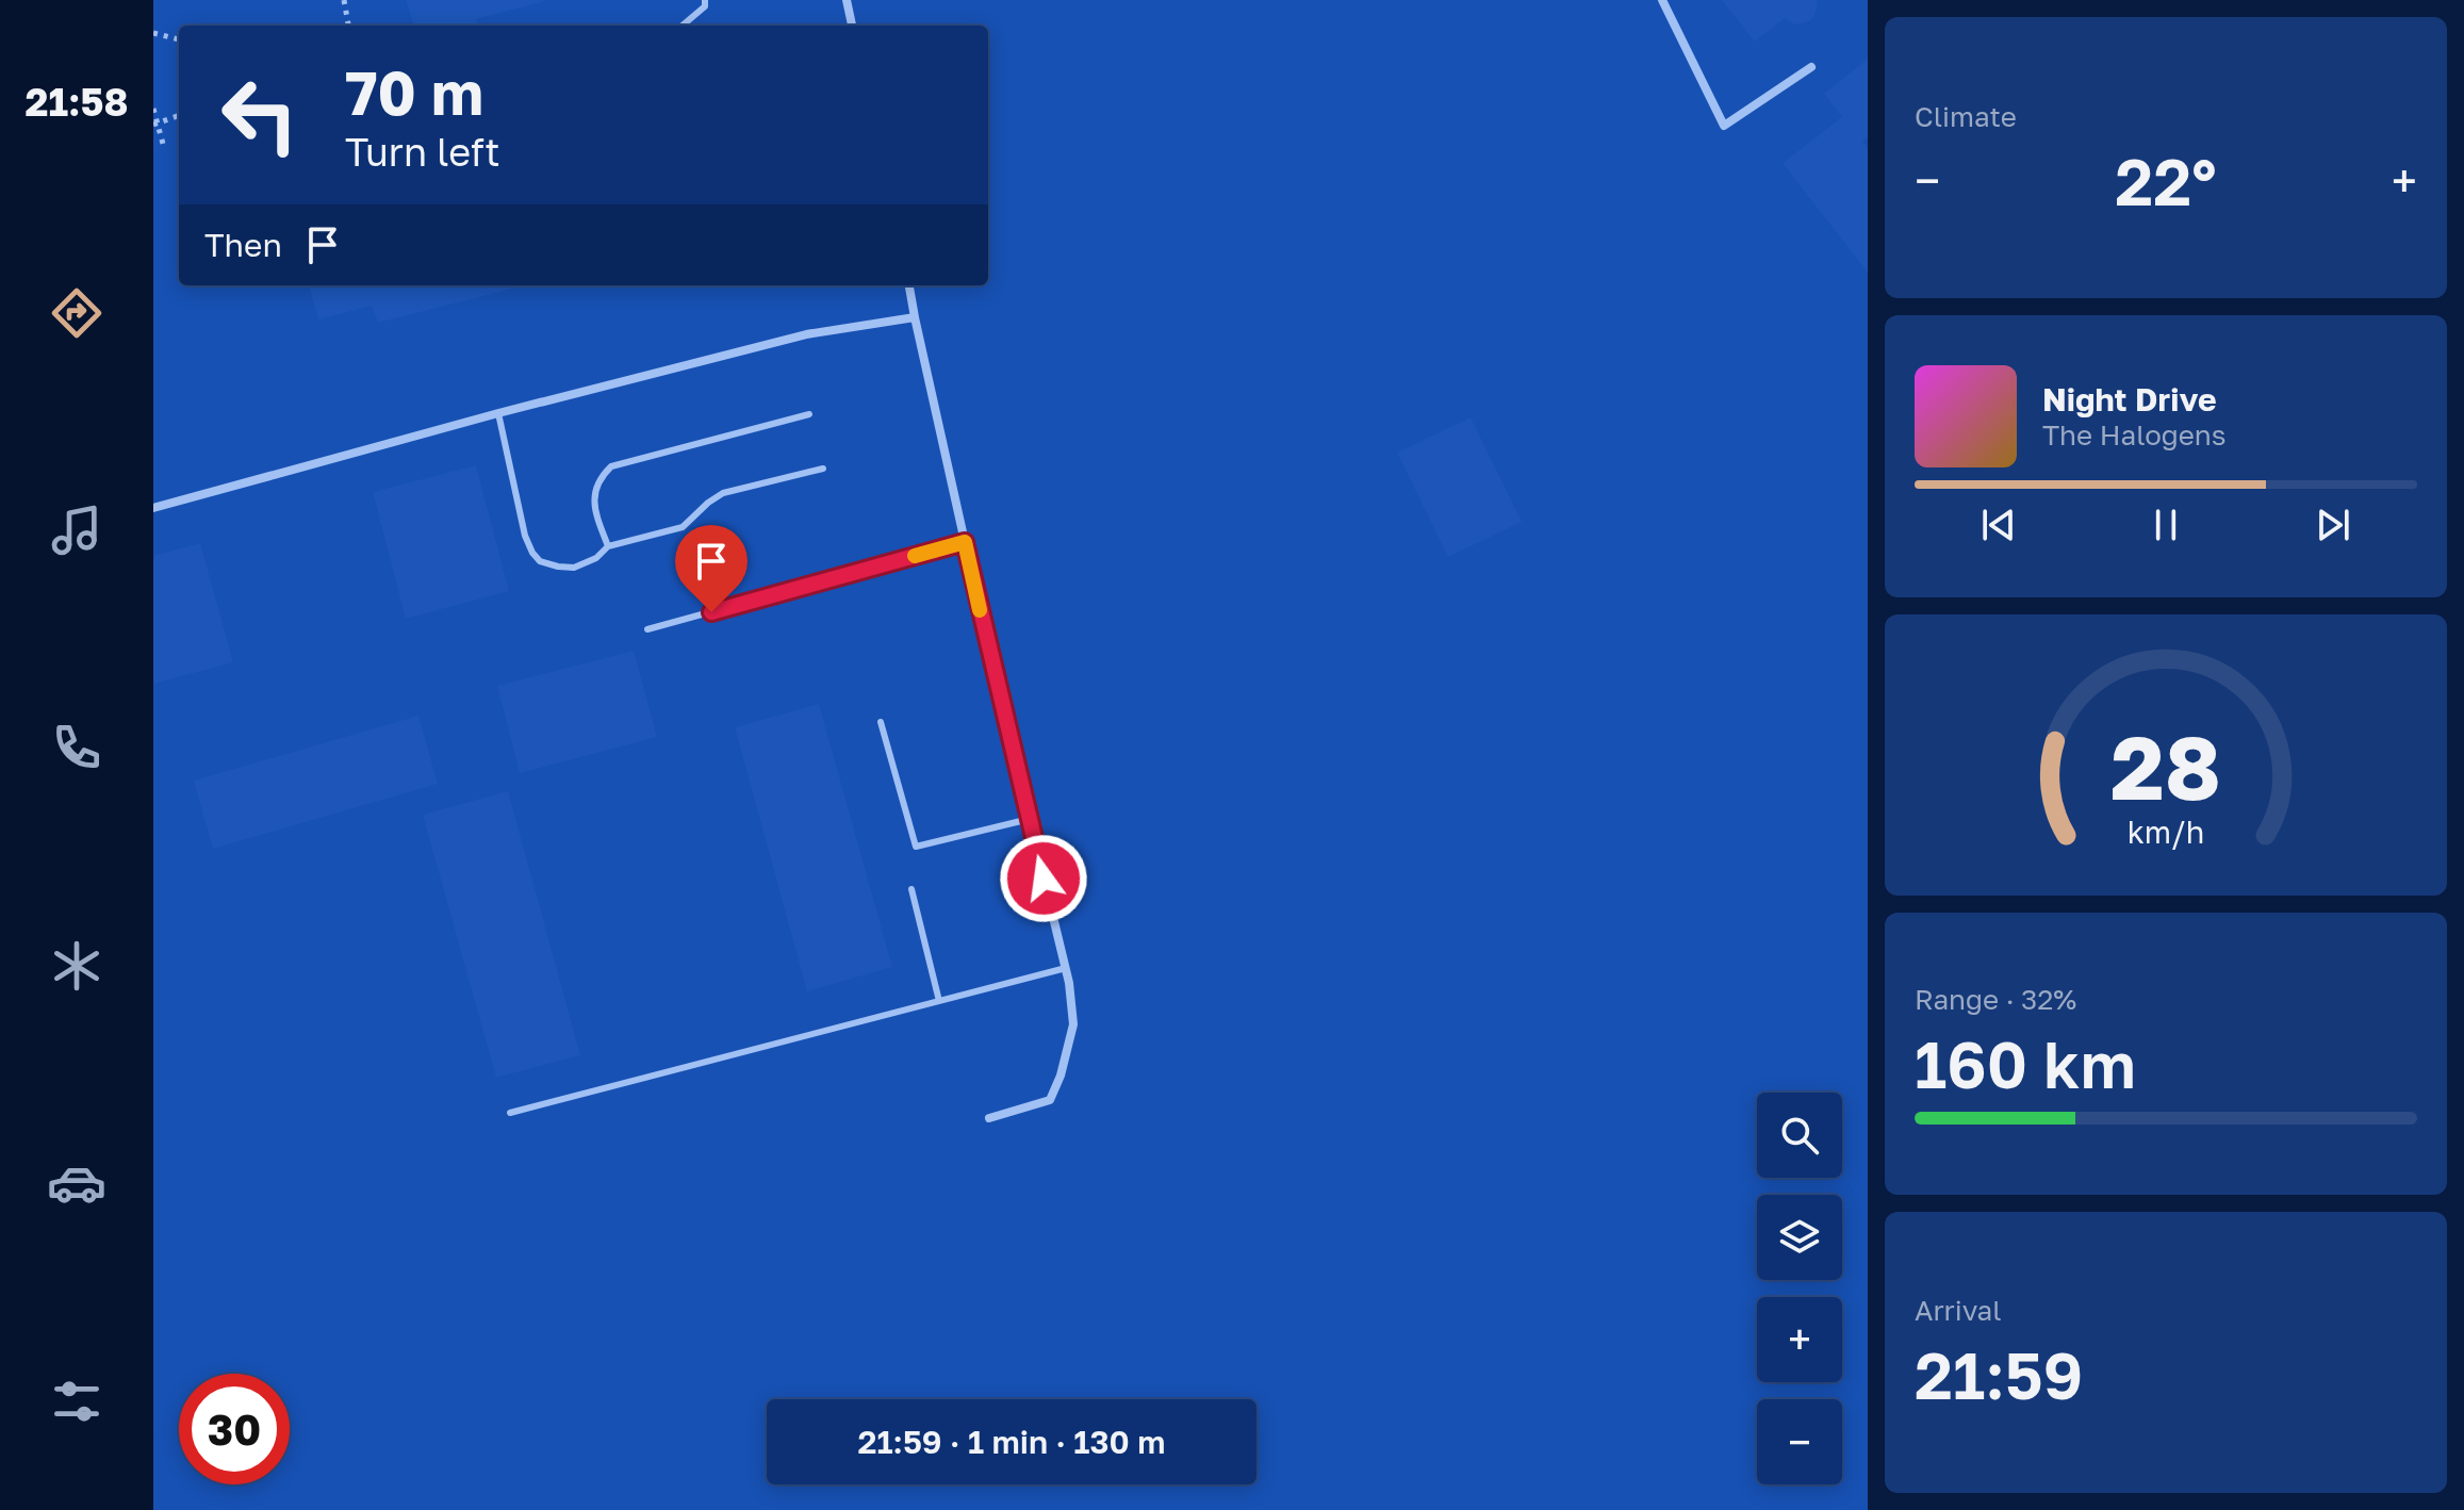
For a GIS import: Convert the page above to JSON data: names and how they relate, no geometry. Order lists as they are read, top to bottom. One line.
{"page":{"tabs":"21:58","tile":["Climate",["Range · 32%","160 km"],["Arrival","21:59"]],"turn":["70 m","Turn left"],"heat":["−","22°","+"],"then":"Then","song":["Night Drive","The Halogens"],"map_buttons":["+","−"],"limit":"30","trip":"21:59 · 1 min · 130 m","gauge":["28","km/h"]}}
